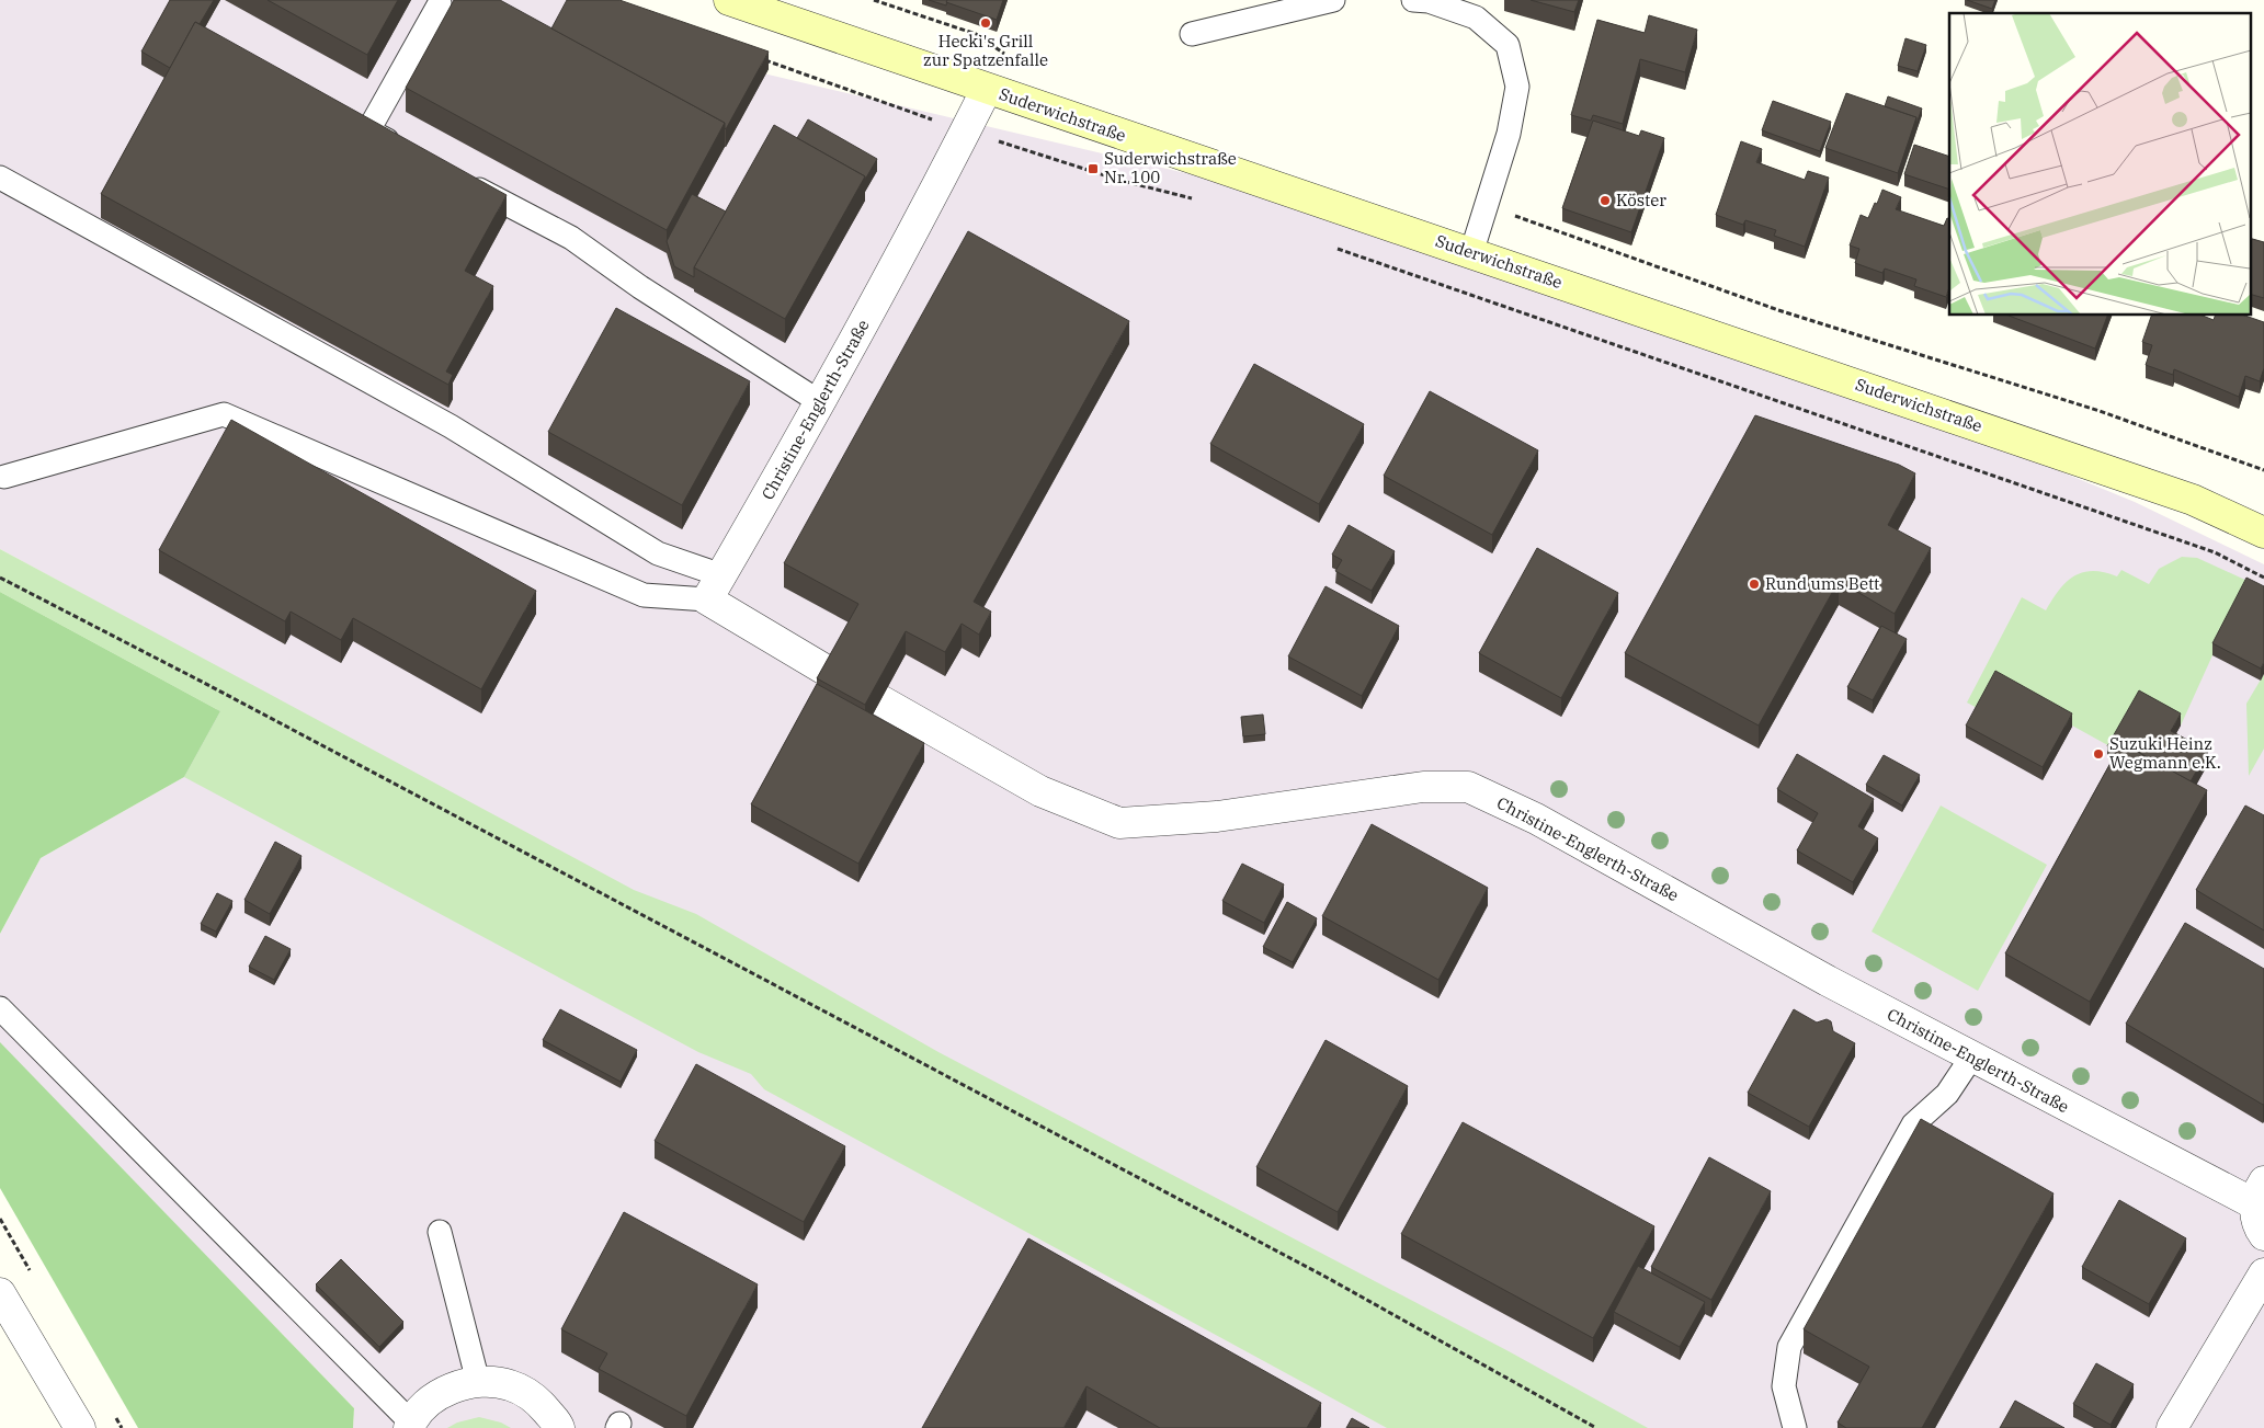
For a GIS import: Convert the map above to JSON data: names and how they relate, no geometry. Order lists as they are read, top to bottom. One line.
{"streets":{"main road":["Suderwichstraße"],"street":["Christine-Englerth-Straße"]},"crossings":[["Suderwichstraße","Christine-Englerth-Straße"]],"places":{"other":["Hecki's Grill zur Spatzenfalle","Köster","Rund ums Bett","Suzuki Heinz Wegmann e.K."],"transit":["Suderwichstraße Nr. 100"]}}
